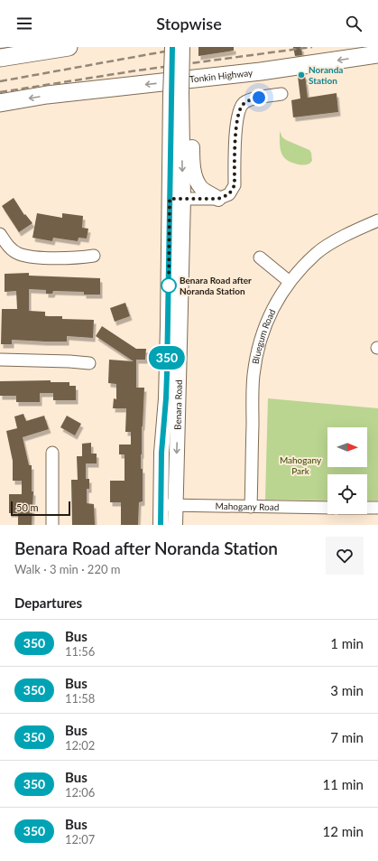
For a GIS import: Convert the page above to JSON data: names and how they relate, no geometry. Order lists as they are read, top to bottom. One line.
{"streets":{"highway":["Tonkin Highway"],"main road":["Benara Road"],"street":["Bluegum Road","Mahogany Road"]},"crossings":[["Bluegum Road","Mahogany Road"],["Benara Road","Mahogany Road"]],"one_way":["Tonkin Highway"],"parks":["Mahogany Park"],"places":["Noranda Station","Benara Road after Noranda Station"],"lines":["bus line 350"],"scale_bar":"50 m","north":"right","page":{"header":"Stopwise","on_map":"350","scale":"50 m","heading":[["Benara Road after Noranda Station","Walk · 3 min · 220 m"],"Departures"],"list":[{"mark":"350","name":"Bus","note":"11:56","value":"1 min"},{"mark":"350","name":"Bus","note":"11:58","value":"3 min"},{"mark":"350","name":"Bus","note":"12:02","value":"7 min"},{"mark":"350","name":"Bus","note":"12:06","value":"11 min"},{"mark":"350","name":"Bus","note":"12:07","value":"12 min"}]}}
